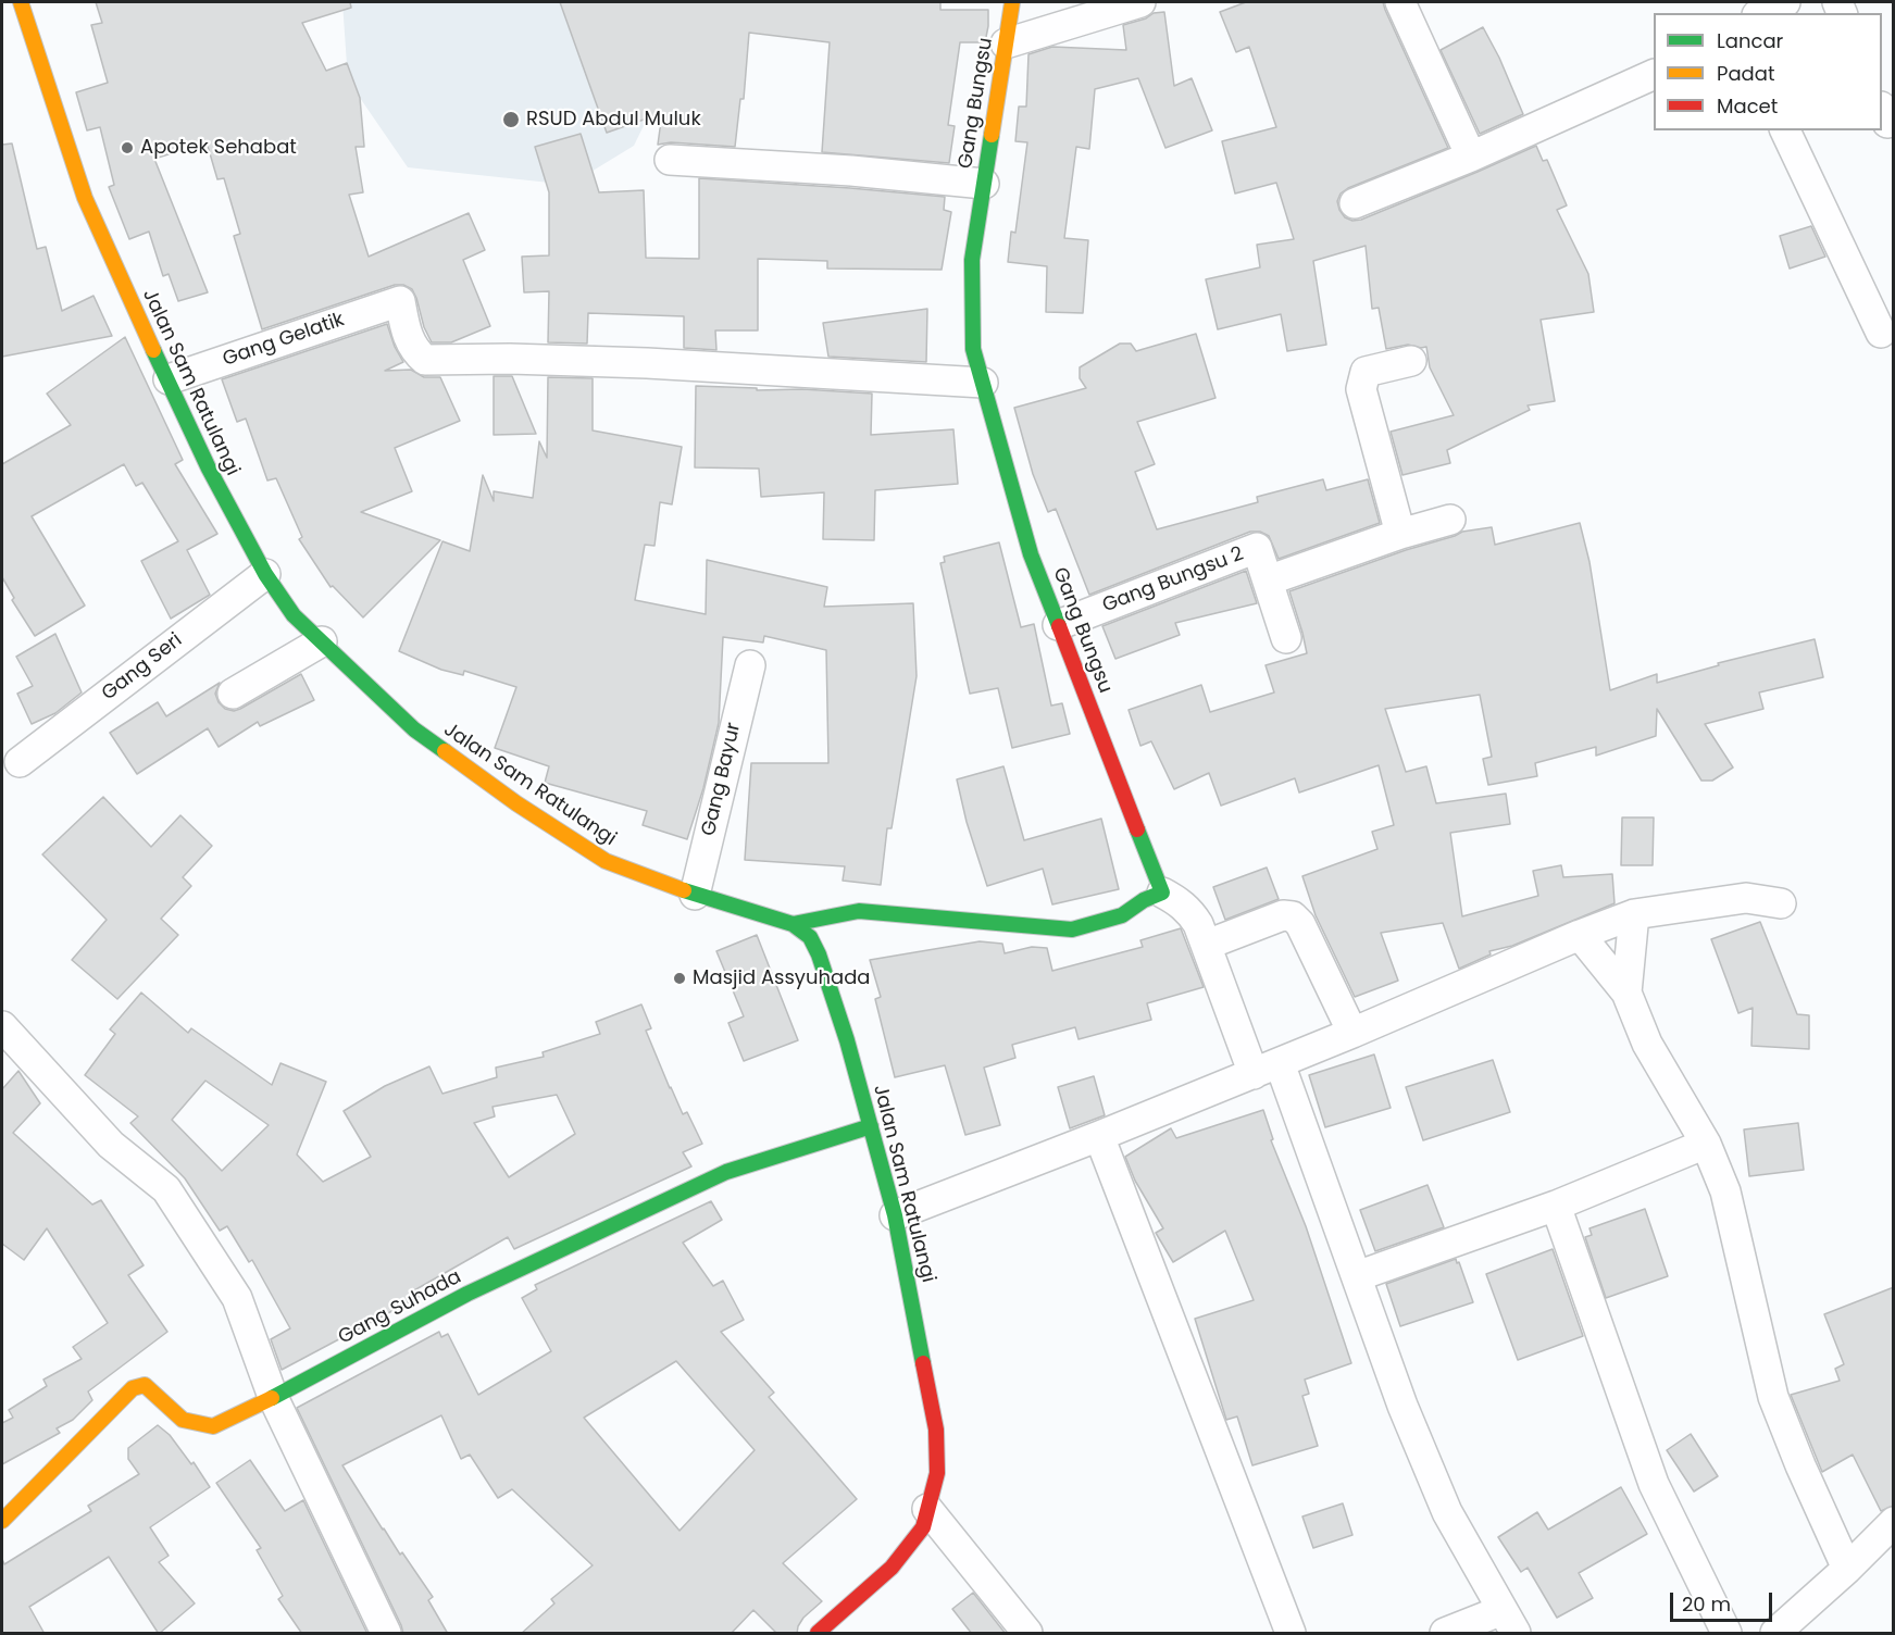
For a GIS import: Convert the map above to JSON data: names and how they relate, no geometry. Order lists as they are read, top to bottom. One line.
{"streets":{"street":["Gang Bungsu","Gang Gelatik","Jalan Sam Ratulangi","Gang Bungsu 2","Gang Seri","Gang Bayur","Gang Suhada"]},"crossings":[["Gang Bungsu","Gang Gelatik"],["Gang Bungsu","Gang Bungsu 2"],["Gang Gelatik","Jalan Sam Ratulangi"],["Jalan Sam Ratulangi","Gang Seri"],["Jalan Sam Ratulangi","Gang Bayur"],["Jalan Sam Ratulangi","Gang Suhada"]],"places":["RSUD Abdul Muluk","Apotek Sehabat","Masjid Assyuhada"],"legend":["Lancar","Padat","Macet"],"scale_bar":"20 m"}
